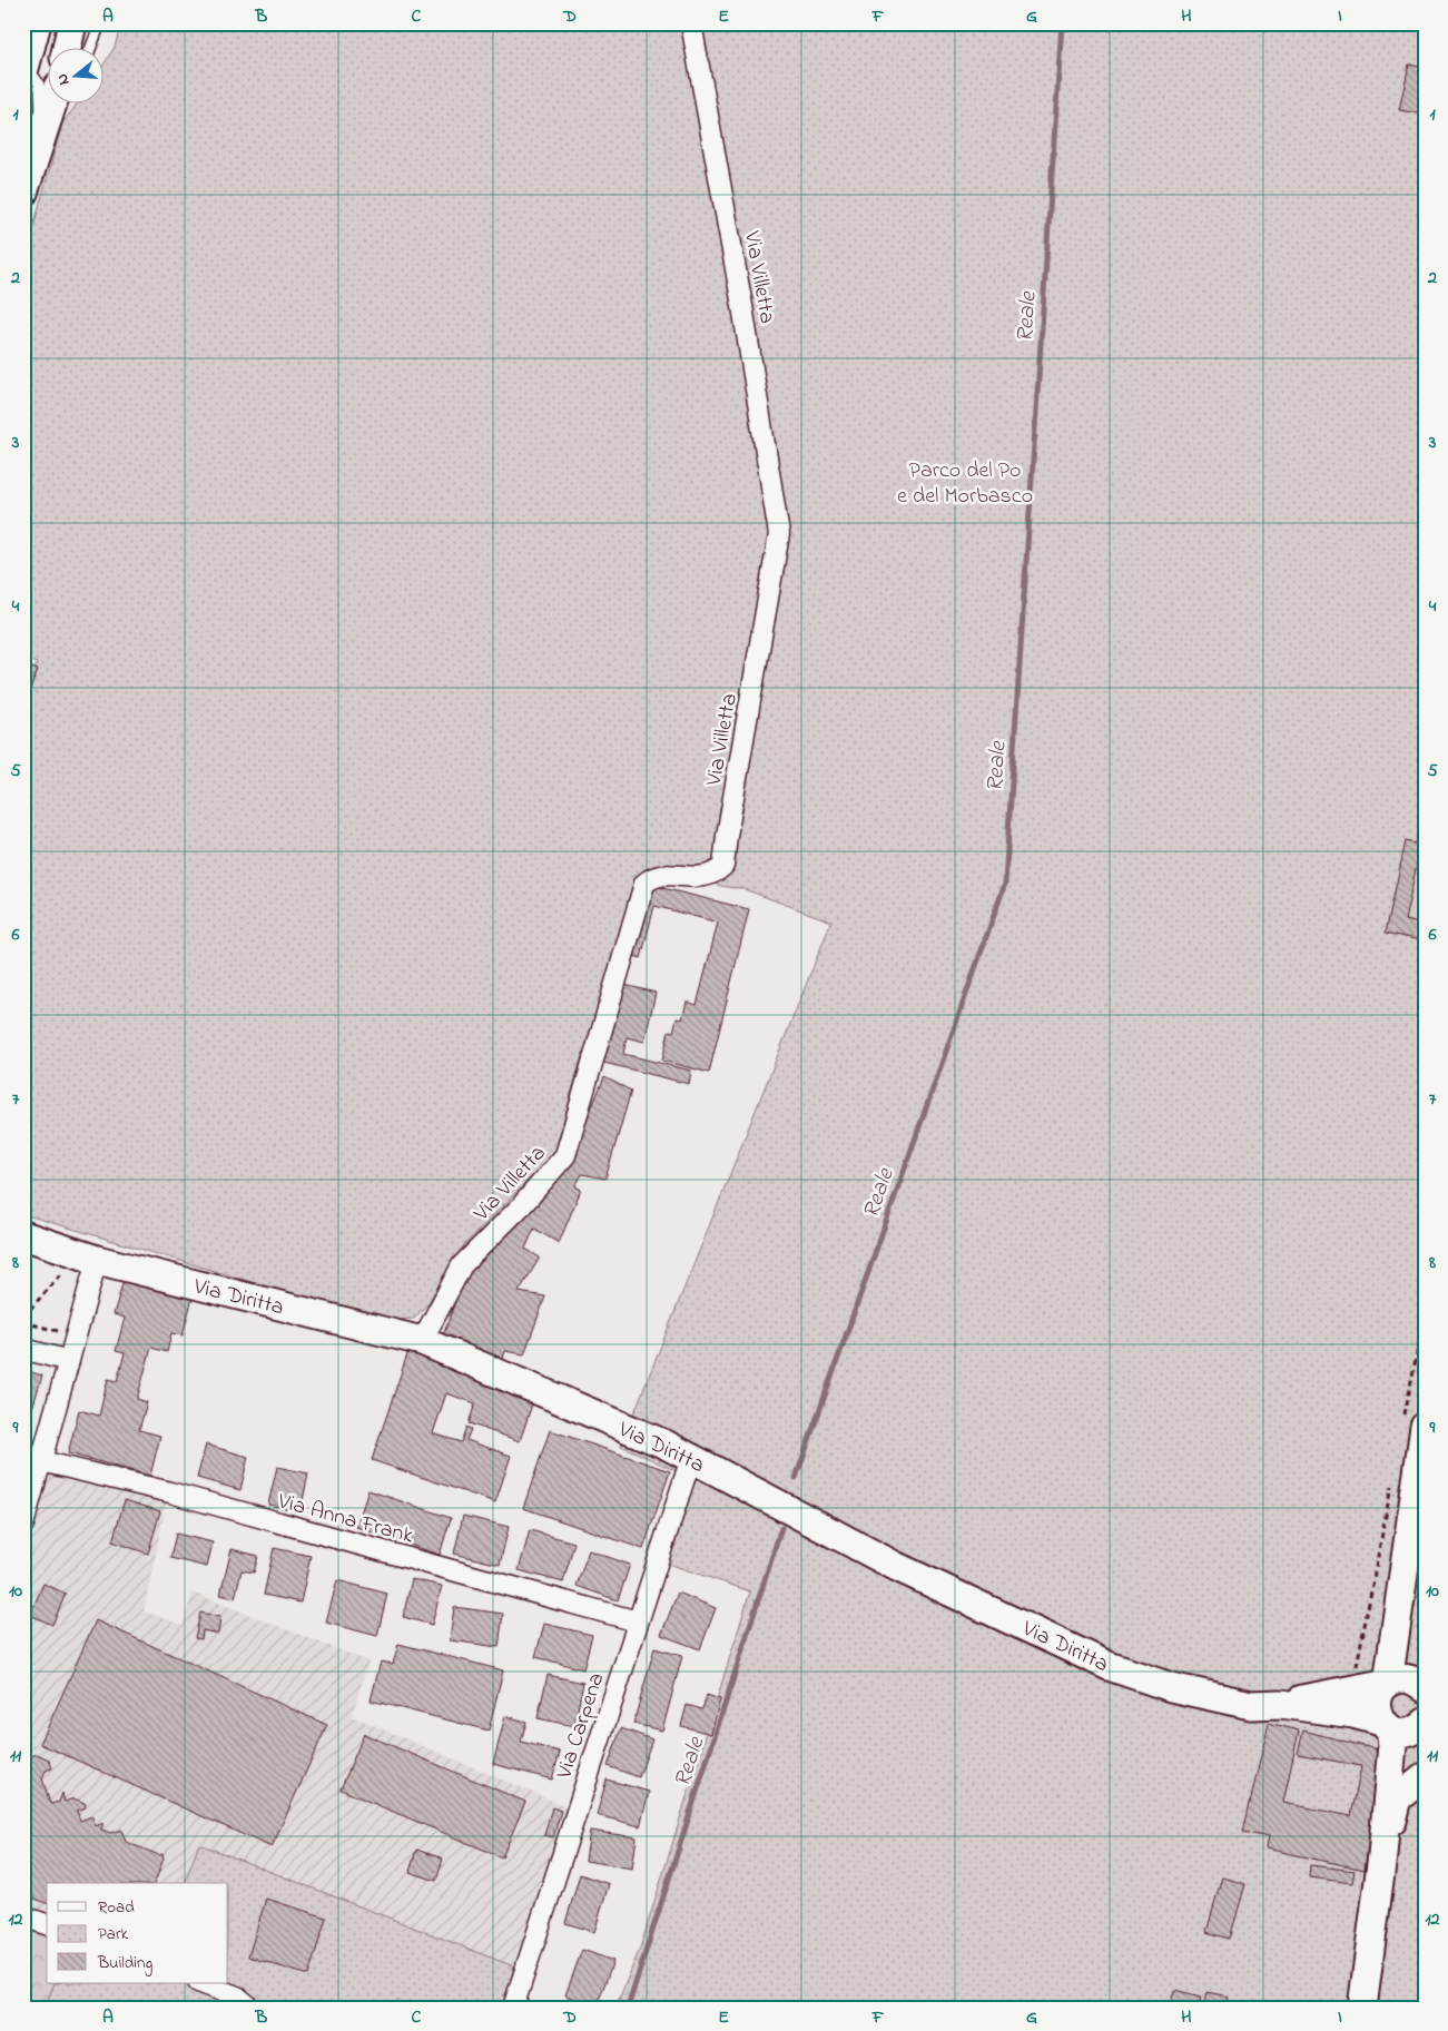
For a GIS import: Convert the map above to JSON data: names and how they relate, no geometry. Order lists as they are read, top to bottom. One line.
{"streets":{"street":["Via Villetta","Via Diritta","Via Anna Frank","Via Carpena"]},"crossings":[["Via Villetta","Via Diritta"],["Via Diritta","Via Carpena"],["Via Anna Frank","Via Carpena"]],"water":["Reale"],"parks":["Parco del Po e del Morbasco"],"legend":["Road","Park","Building"],"north":"left","grid":{"columns":["A","B","C","D","E","F","G","H","I"],"rows":["1","2","3","4","5","6","7","8","9","10","11","12"]}}
